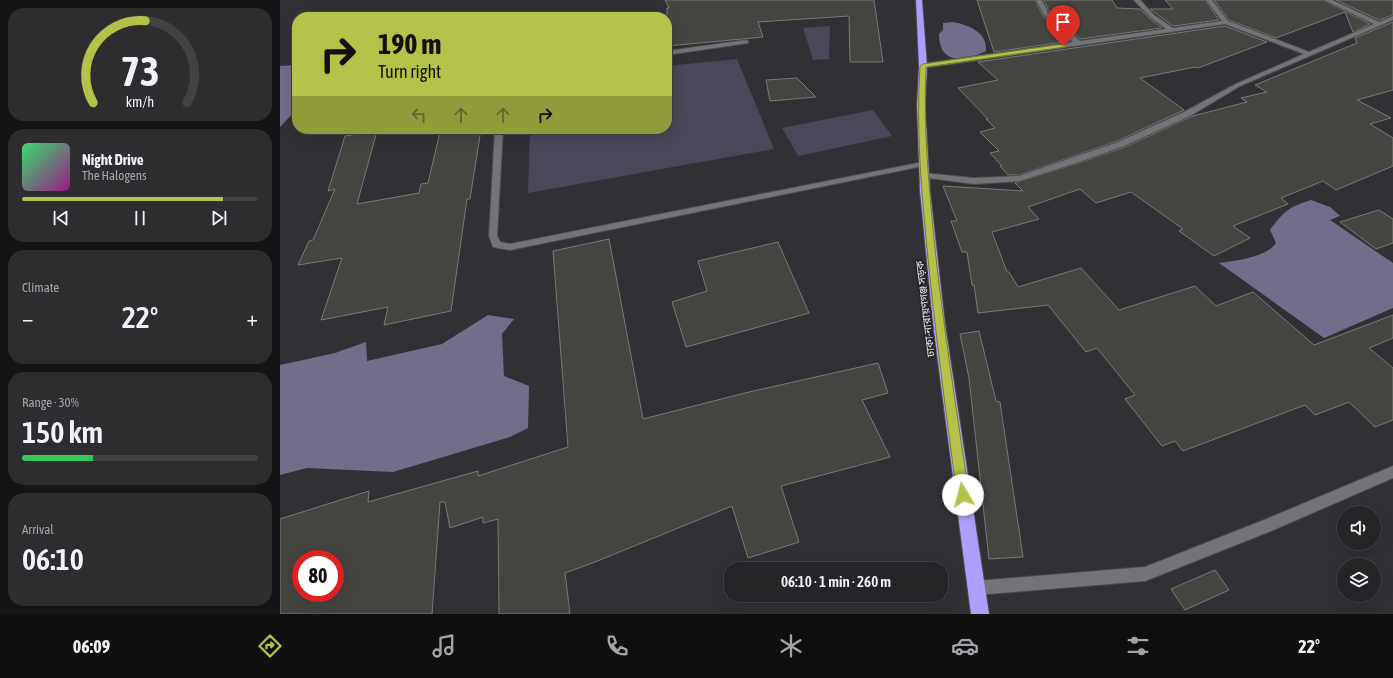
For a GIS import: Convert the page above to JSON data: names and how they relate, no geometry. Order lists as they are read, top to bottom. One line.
{"streets":{"highway":["ঢাকা-নারায়ণগঞ্জ সড়ক"]},"page":{"turn":["190 m","Turn right"],"song":["Night Drive","The Halogens"],"tile":["Climate",["Range · 30%","150 km"],["Arrival","06:10"]],"heat":["−","22°","+"],"limit":"80","trip":"06:10 · 1 min · 260 m","tabs":["06:09","22°"],"gauge":["73","km/h"]}}
